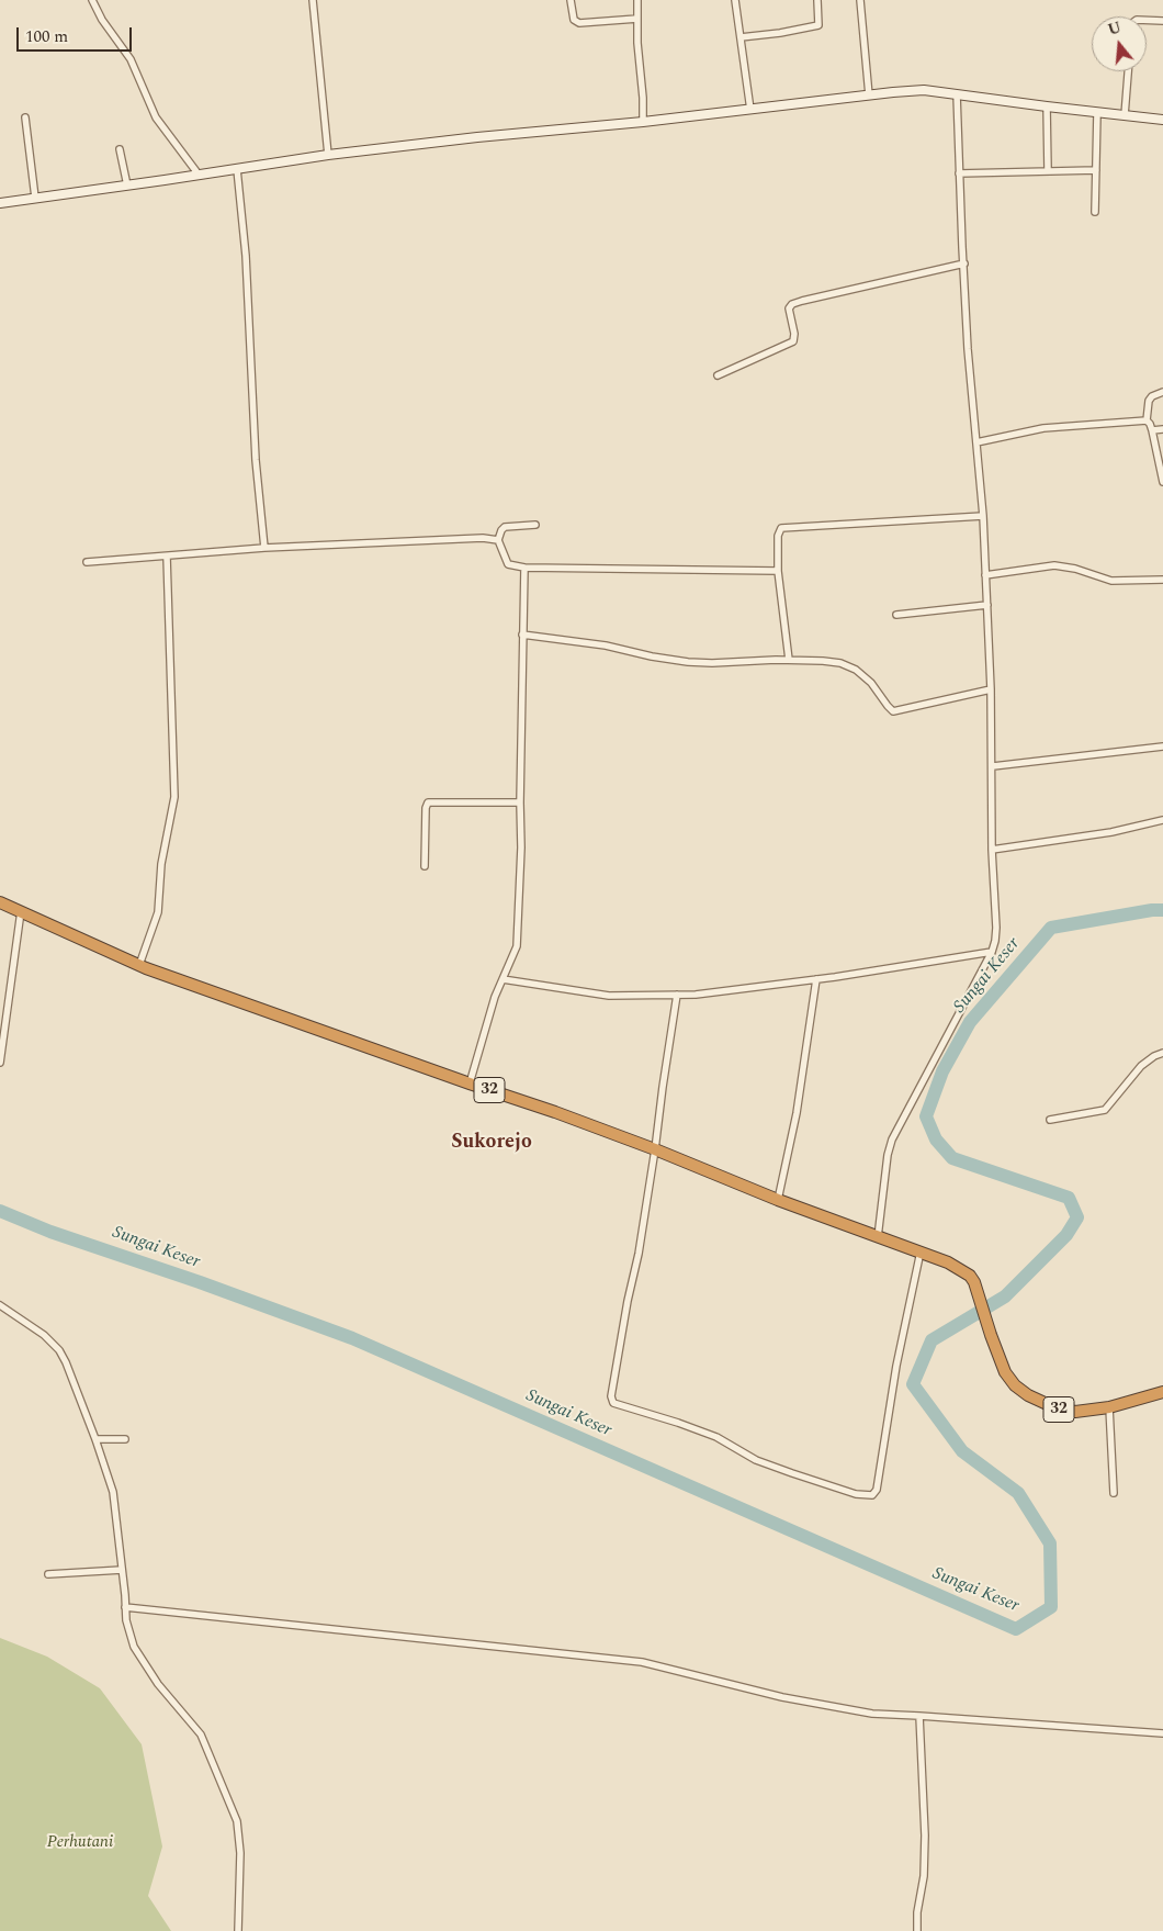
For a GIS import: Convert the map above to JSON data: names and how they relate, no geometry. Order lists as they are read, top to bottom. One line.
{"streets":{"highway":["32"]},"districts":["Sukorejo"],"water":["Sungai Keser"],"parks":["Perhutani"],"scale_bar":"100 m","north":"top"}
